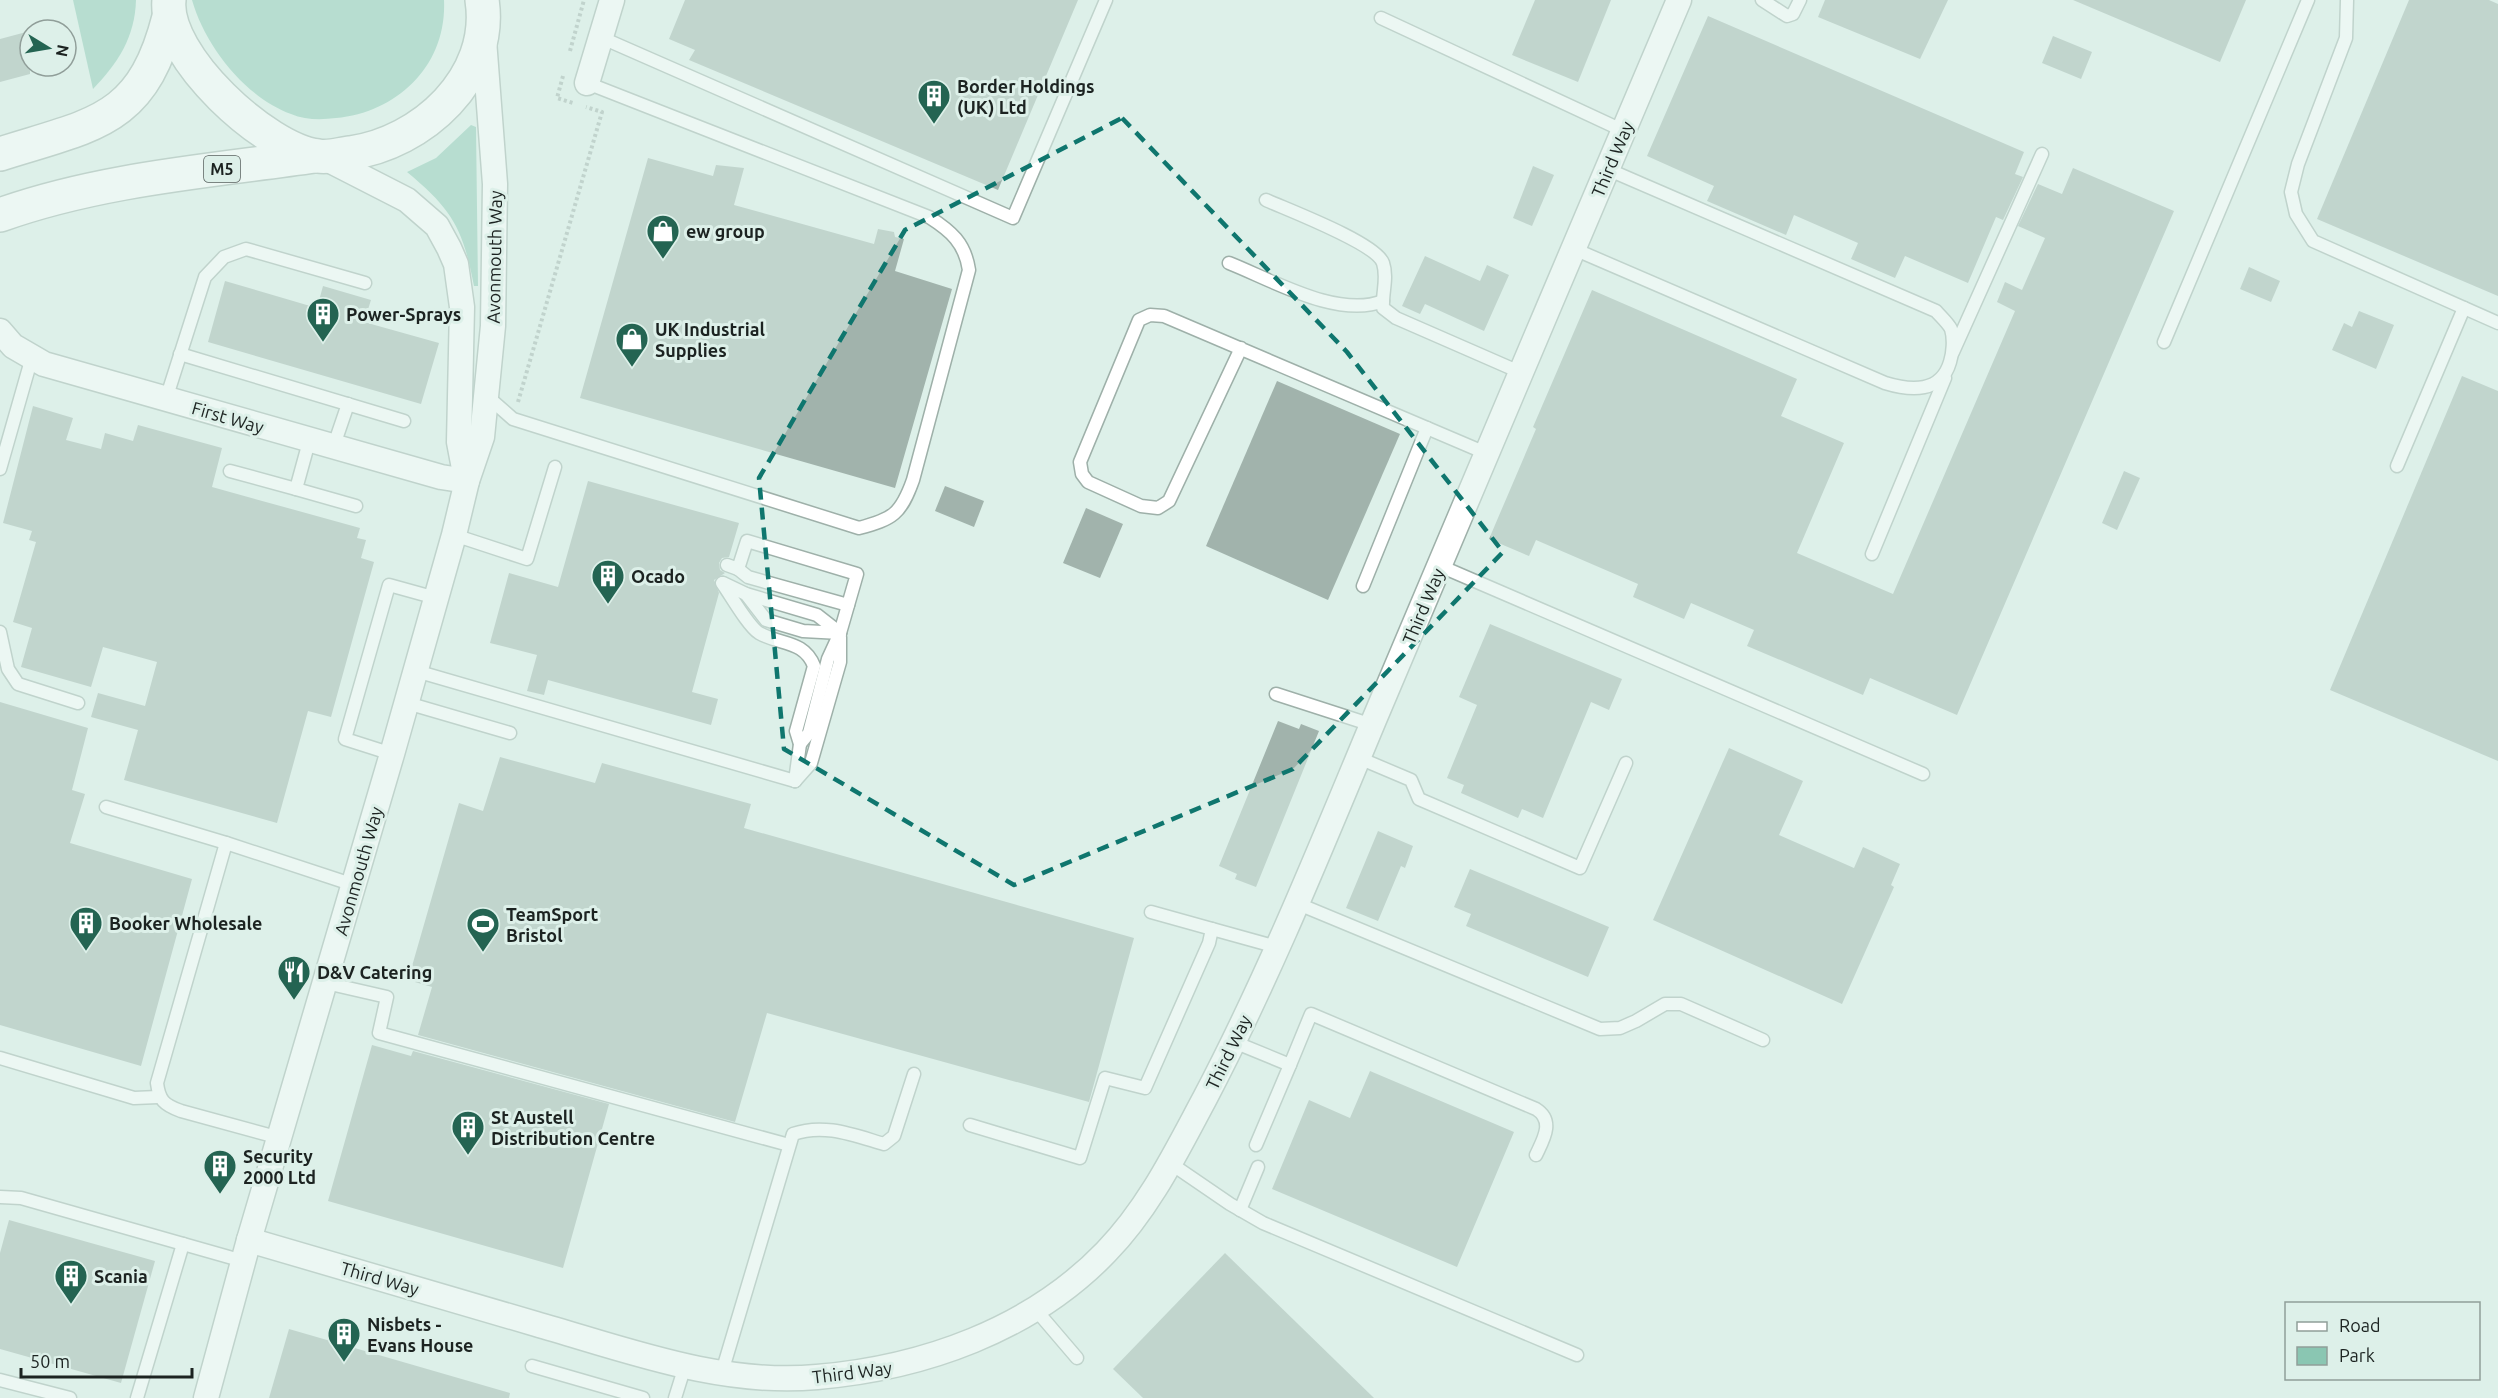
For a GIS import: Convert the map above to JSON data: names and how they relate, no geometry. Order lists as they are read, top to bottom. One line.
{"streets":{"highway":["M5"],"street":["Third Way","Avonmouth Way","First Way"]},"crossings":[["Third Way","Avonmouth Way"],["M5","Avonmouth Way"],["Avonmouth Way","First Way"]],"places":{"building":["Border Holdings (UK) Ltd","Power-Sprays","Ocado","Booker Wholesale","St Austell Distribution Centre","Security 2000 Ltd","Scania","Nisbets - Evans House"],"shop":["ew group","UK Industrial Supplies"],"sports":["TeamSport Bristol"],"restaurant":["D&V Catering"]},"legend":["Road","Park"],"scale_bar":"50 m","north":"right"}
